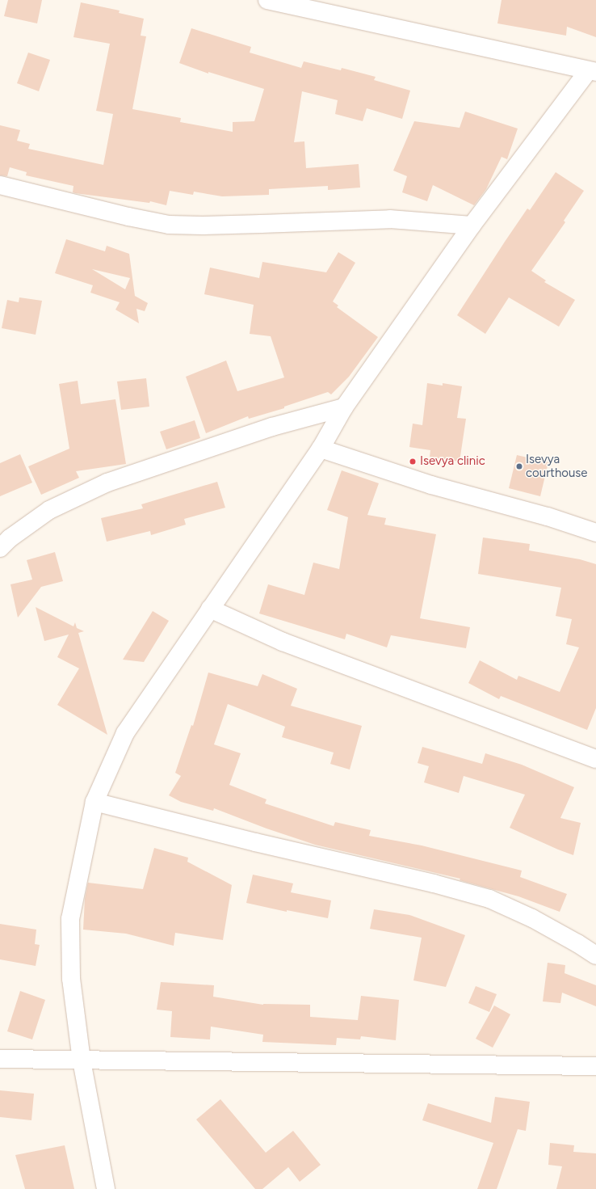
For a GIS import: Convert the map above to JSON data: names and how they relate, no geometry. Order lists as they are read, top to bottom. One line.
{"places":["Isevya clinic","Isevya courthouse"]}
